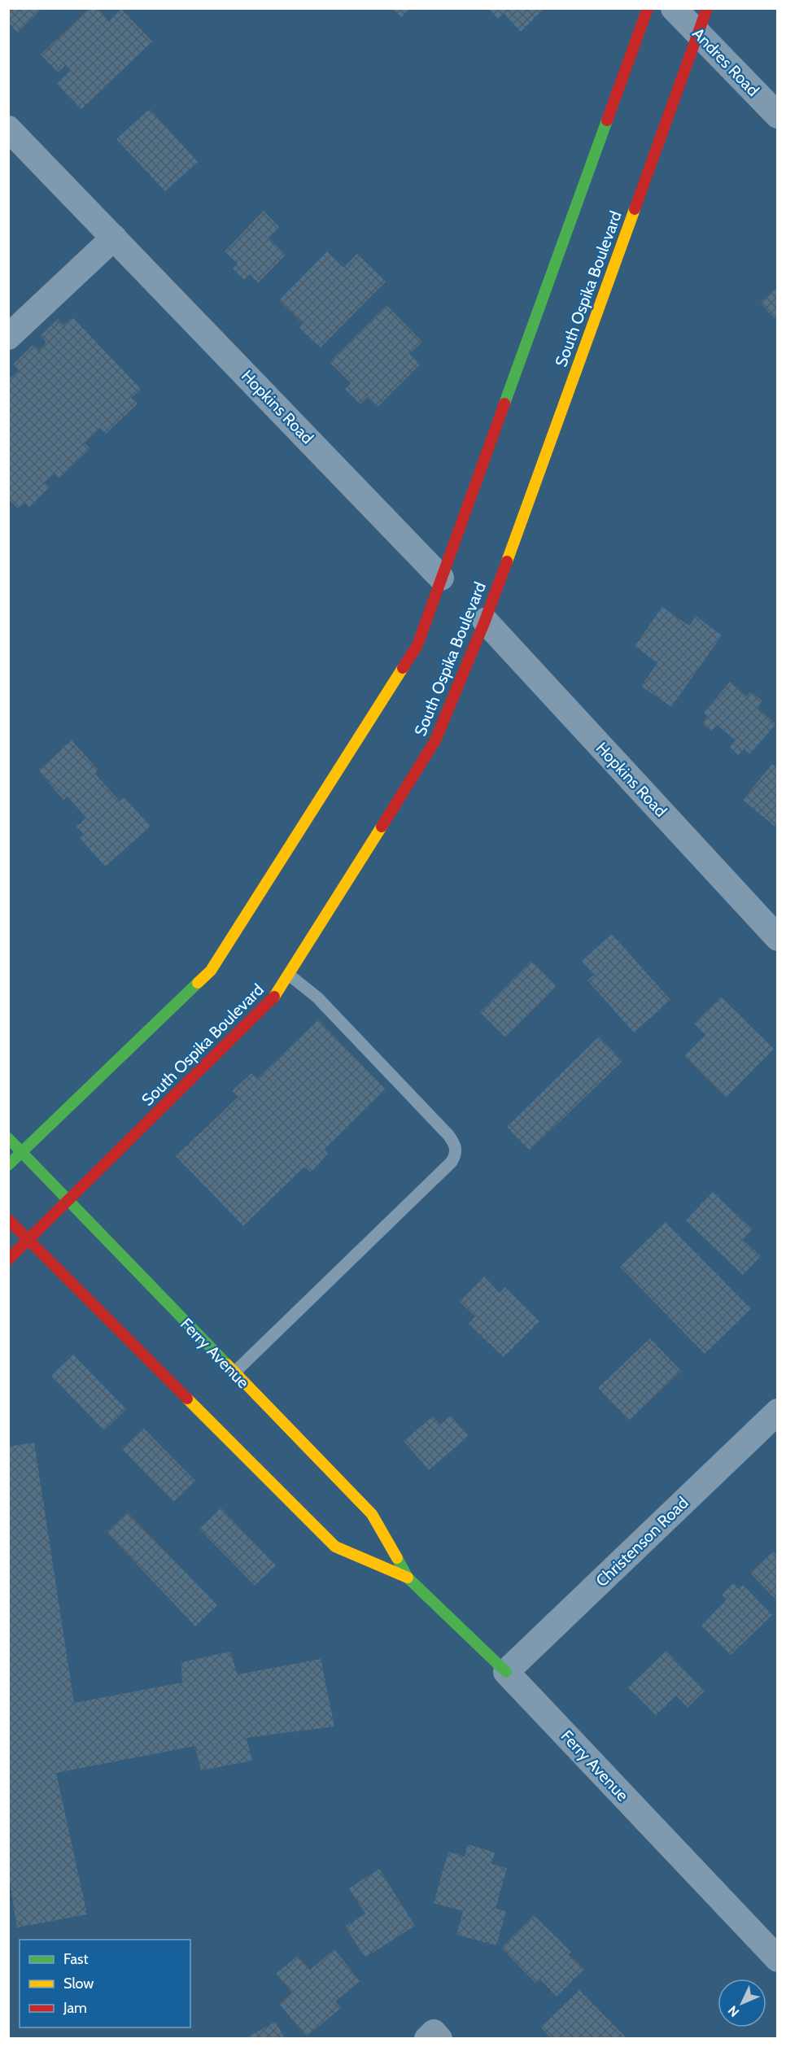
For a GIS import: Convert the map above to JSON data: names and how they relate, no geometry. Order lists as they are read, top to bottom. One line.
{"streets":{"main road":["South Ospika Boulevard","Ferry Avenue"],"street":["Andres Road","Hopkins Road","Christenson Road"]},"crossings":[["Andres Road","South Ospika Boulevard"],["South Ospika Boulevard","Hopkins Road"],["South Ospika Boulevard","Ferry Avenue"],["Ferry Avenue","Christenson Road"]],"legend":["Fast","Slow","Jam"],"north":"bottom left"}
